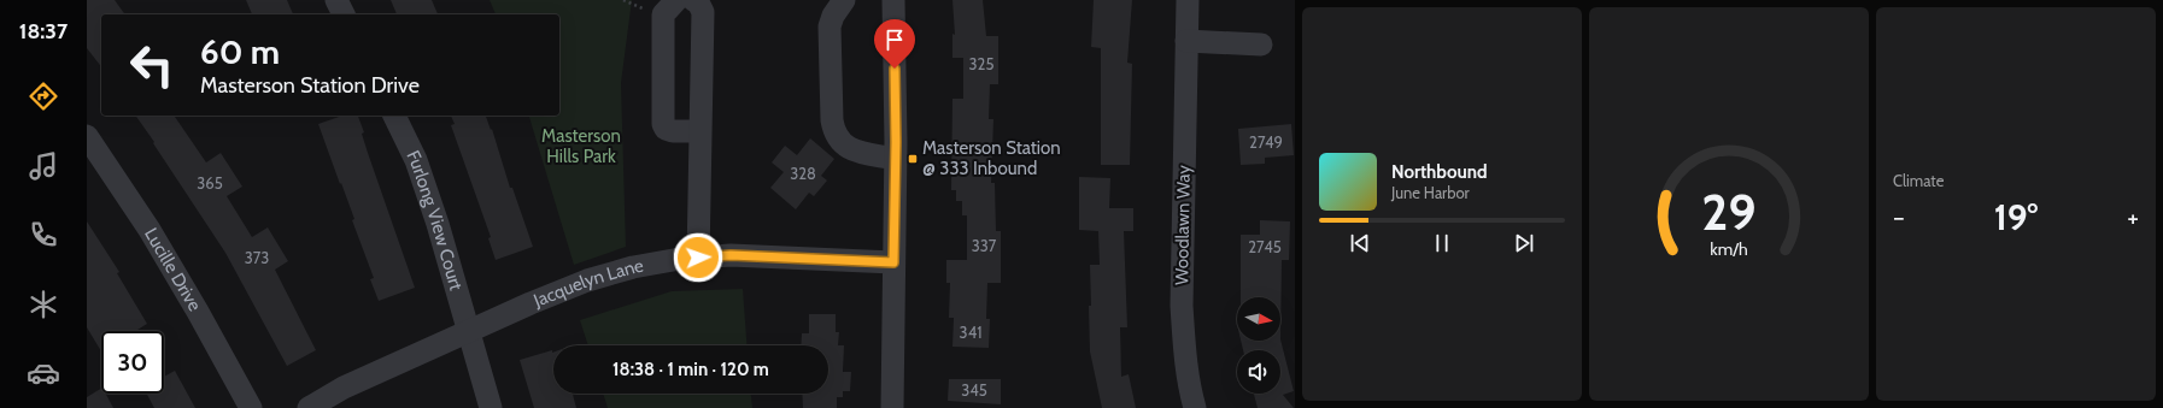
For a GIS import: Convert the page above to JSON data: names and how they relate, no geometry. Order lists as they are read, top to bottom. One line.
{"streets":{"street":["Furlong View Court","Woodlawn Way","Lucille Drive","Jacquelyn Lane"]},"crossings":[["Furlong View Court","Jacquelyn Lane"]],"parks":["Masterson Hills Park"],"places":{"transit":["Masterson Station @ 333 Inbound"]},"house_numbers":["325","2749","328","365","337","2745","373","341","345"],"north":"right","page":{"tabs":"18:37","tile":"Climate","turn":["60 m","Masterson Station Drive"],"song":["Northbound","June Harbor"],"heat":["−","19°","+"],"limit":"30","trip":"18:38 · 1 min · 120 m","gauge":["29","km/h"]}}
